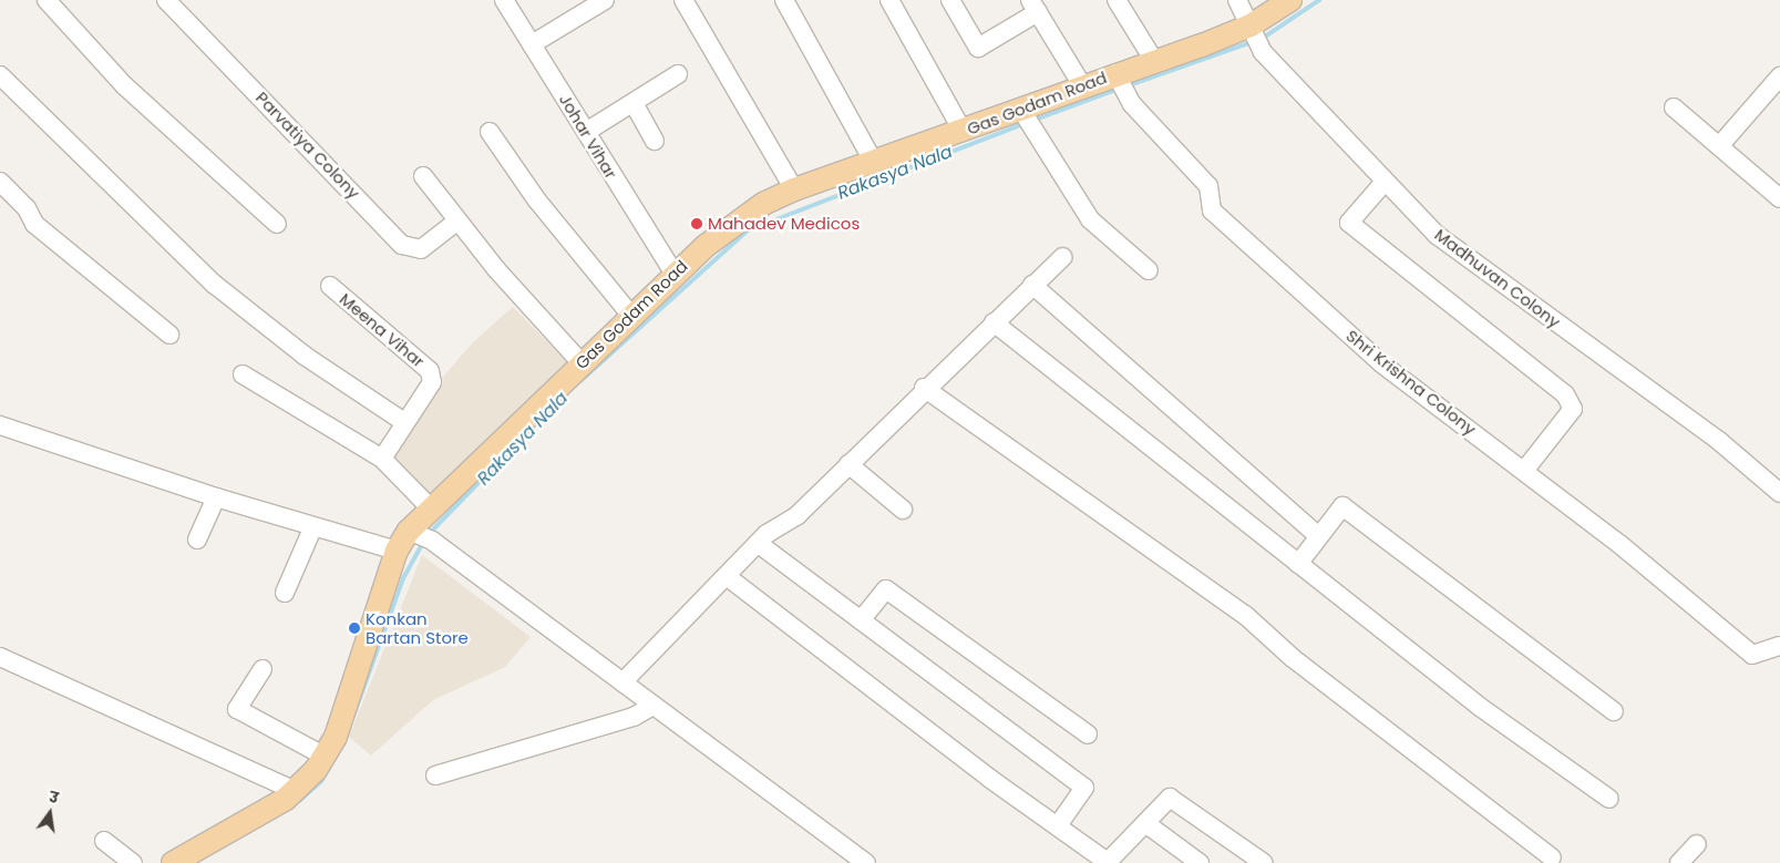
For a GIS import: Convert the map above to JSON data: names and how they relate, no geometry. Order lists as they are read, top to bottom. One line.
{"streets":{"main road":["Gas Godam Road"],"street":["Johar Vihar","Parvatiya Colony","Madhuvan Colony","Meena Vihar","Shri Krishna Colony"]},"crossings":[["Gas Godam Road","Johar Vihar"],["Gas Godam Road","Madhuvan Colony"],["Gas Godam Road","Shri Krishna Colony"]],"water":["Rakasya Nala"],"places":["Mahadev Medicos","Konkan Bartan Store"],"north":"top"}
